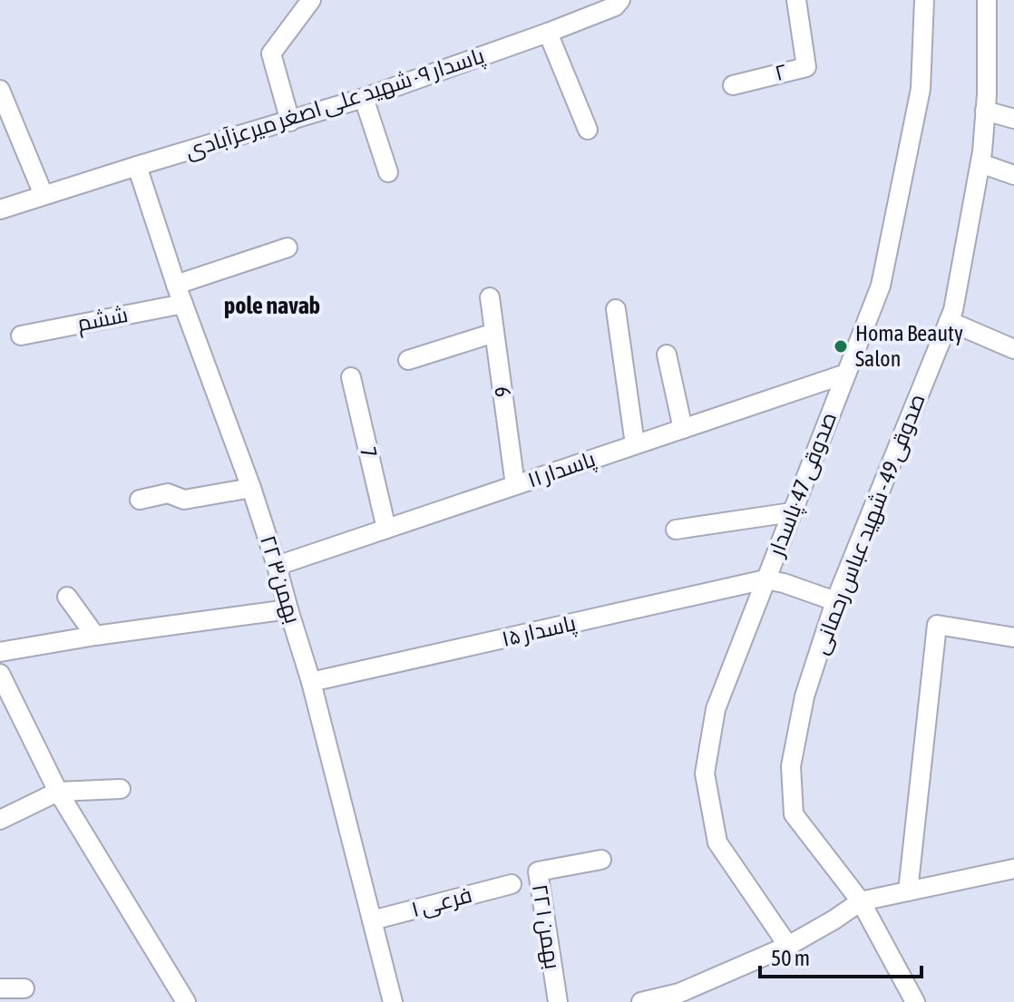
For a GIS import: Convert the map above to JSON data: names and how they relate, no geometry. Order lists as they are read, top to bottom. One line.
{"streets":{"street":["۲","پاسدار ۹- شهید علی اصغر میرعزآبادی","ششم","6","7","پاسدار ۱۱","صدوقی 47-پاسدار","صدوقی 49 - شهید عباس رحمانی","۲۲ بهمن۳","پاسدار ۱۵","فرعی ۱","۲۲ بهمن ۱"]},"crossings":[["پاسدار ۹- شهید علی اصغر میرعزآبادی","۲۲ بهمن۳"],["ششم","۲۲ بهمن۳"],["6","پاسدار ۱۱"],["7","پاسدار ۱۱"],["پاسدار ۱۱","صدوقی 47-پاسدار"],["پاسدار ۱۱","۲۲ بهمن۳"],["صدوقی 47-پاسدار","پاسدار ۱۵"],["۲۲ بهمن۳","پاسدار ۱۵"],["۲۲ بهمن۳","فرعی ۱"]],"districts":["pole navab"],"places":["Homa Beauty Salon"],"scale_bar":"50 m"}
